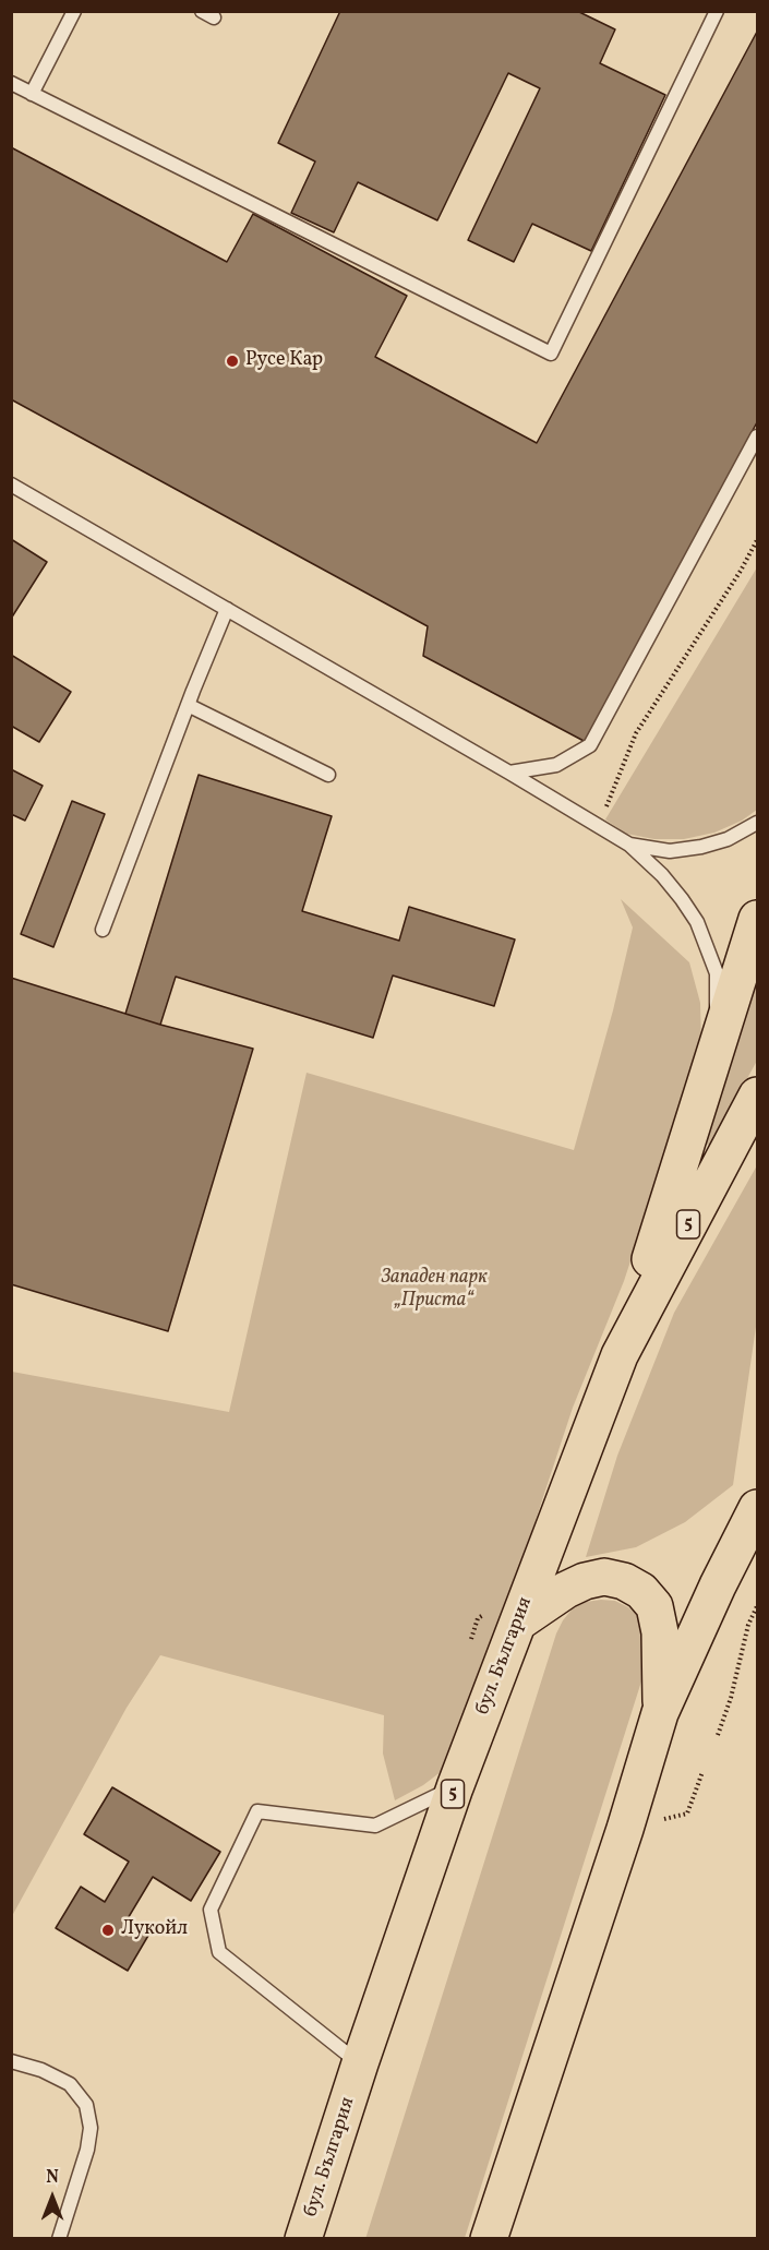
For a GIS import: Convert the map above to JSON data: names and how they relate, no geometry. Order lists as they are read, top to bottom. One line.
{"streets":{"highway":["5","бул. България"]},"parks":["Западен парк „Приста“"],"places":["Русе Кар","Лукойл"],"north":"top"}
